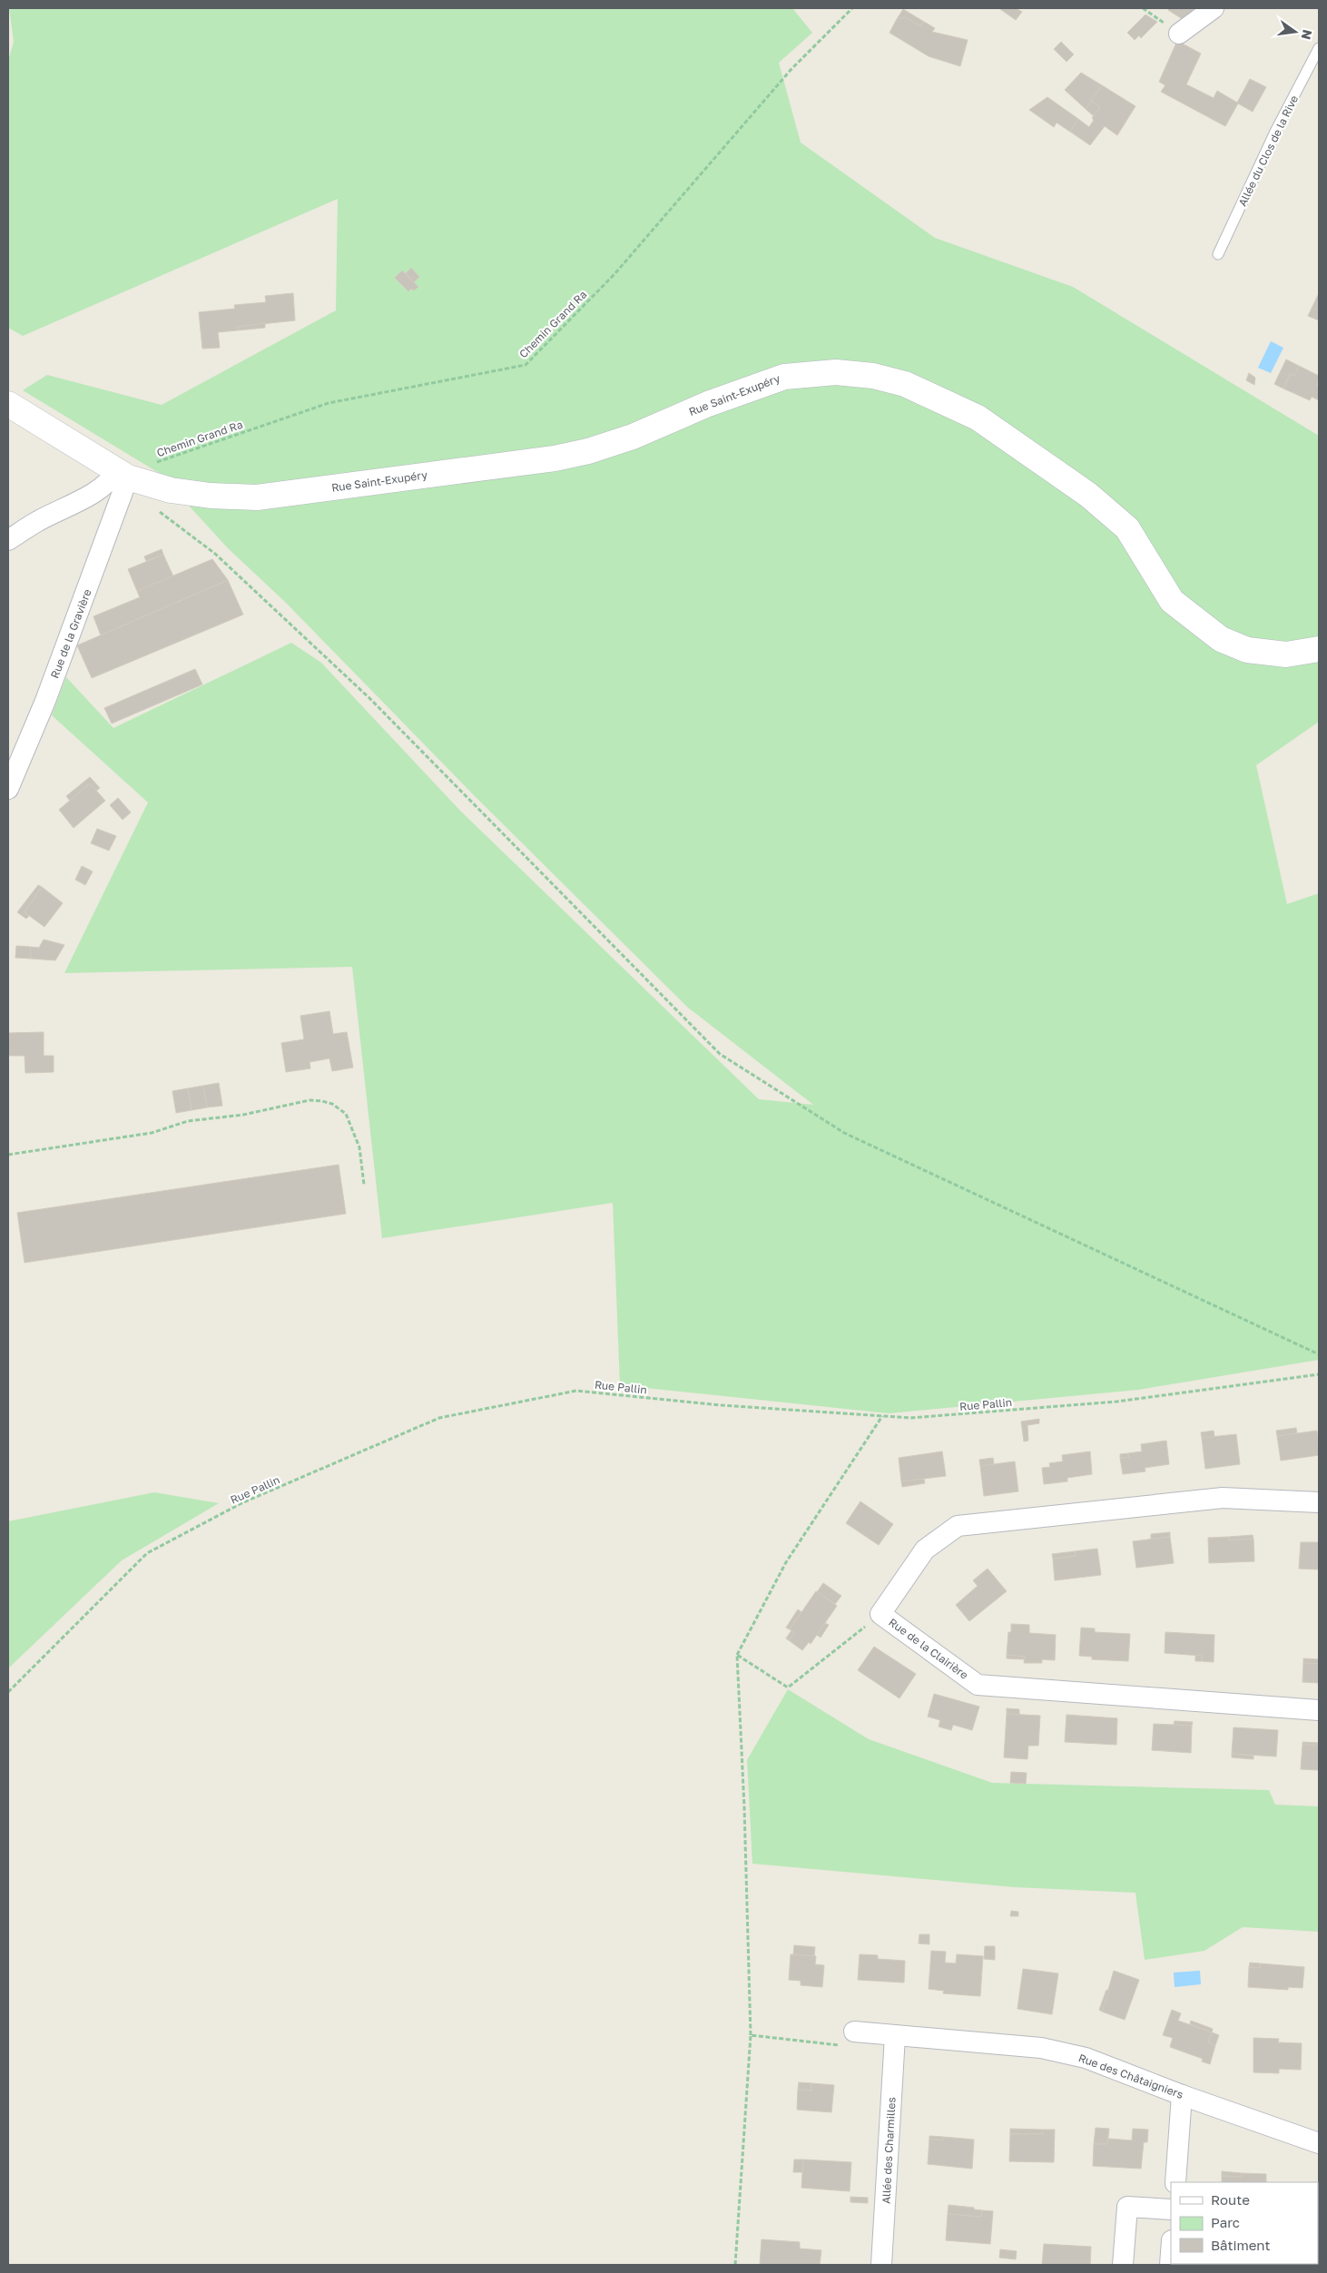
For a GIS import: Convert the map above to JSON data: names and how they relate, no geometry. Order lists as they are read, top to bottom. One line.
{"streets":{"street":["Rue Saint-Exupéry","Rue de la Gravière","Rue de la Clairière","Rue des Châtaigniers","Allée des Charmilles"],"lane":["Allée du Clos de la Rive"],"path":["Chemin Grand Ra","Rue Pallin"]},"crossings":[["Chemin Grand Ra","Rue Saint-Exupéry"],["Chemin Grand Ra","Rue de la Gravière"],["Rue Saint-Exupéry","Rue de la Gravière"],["Rue des Châtaigniers","Allée des Charmilles"]],"legend":["Route","Parc","Bâtiment"],"north":"right"}
